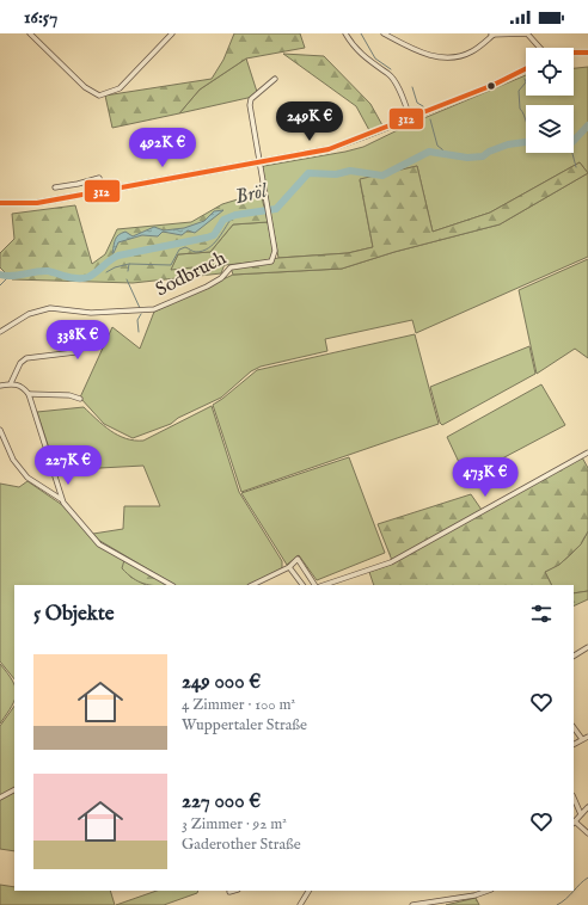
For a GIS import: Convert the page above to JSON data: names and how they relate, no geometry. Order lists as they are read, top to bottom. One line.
{"streets":{"street":["Sodbruch"]},"water":["Bröl"],"lines":["transit line 312"],"page":{"status":"16:57","price":["249K €","492K €","338K €","227K €","473K €"],"heading":"5 Objekte","list":[{"name":"249 000 €","note":"4 Zimmer · 100 m² · Wuppertaler Straße"},{"name":"227 000 €","note":"3 Zimmer · 92 m² · Gaderother Straße"}]}}
